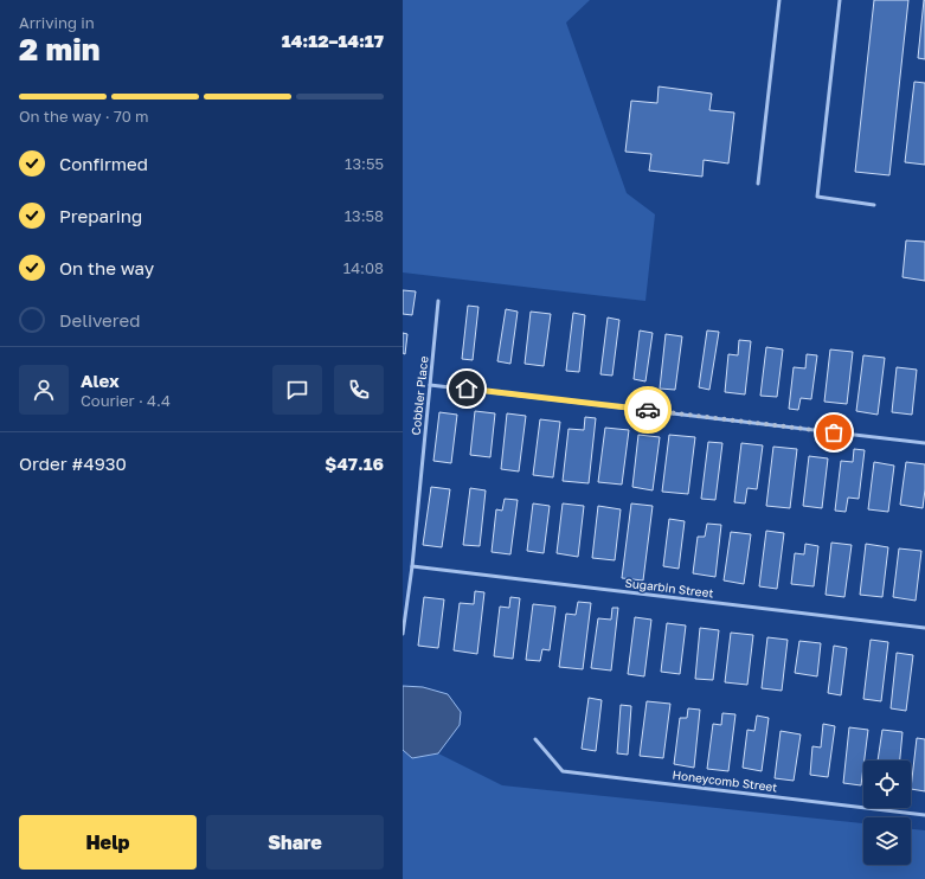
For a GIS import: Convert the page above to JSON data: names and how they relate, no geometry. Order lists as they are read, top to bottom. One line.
{"streets":{"lane":["Cobbler Place","Sugarbin Street","Honeycomb Street"]},"crossings":[["Cobbler Place","Sugarbin Street"]],"page":{"heading":["2 min","Arriving in","14:12–14:17"],"panel":["Alex","Courier · 4.4","Order #4930","$47.16"],"bar":"On the way · 70 m","list":[["Confirmed","13:55"],["Preparing","13:58"],["On the way","14:08"],"Delivered"],"buttons":["Help","Share"]}}
